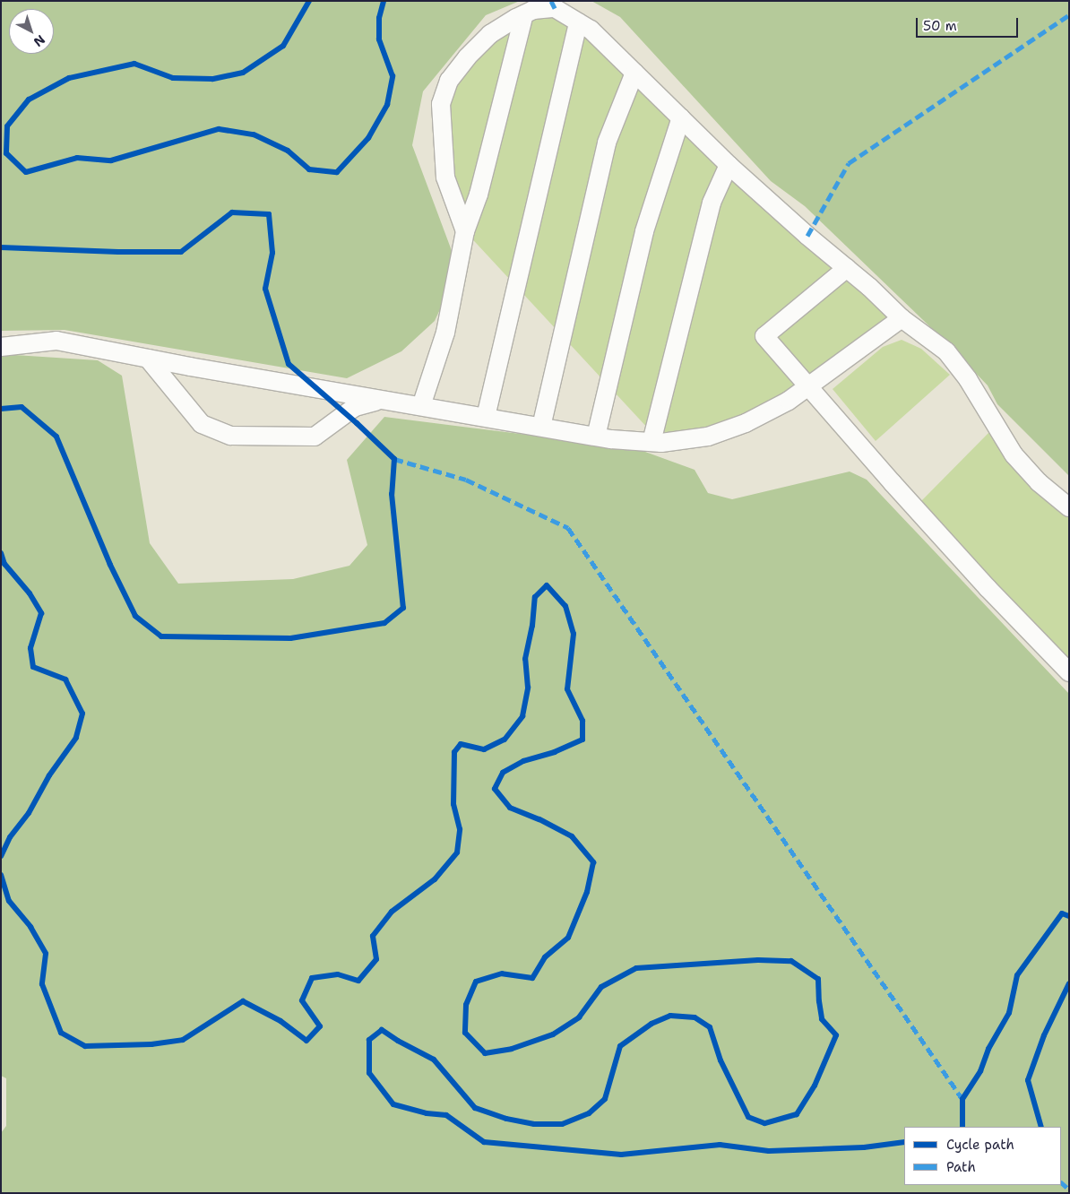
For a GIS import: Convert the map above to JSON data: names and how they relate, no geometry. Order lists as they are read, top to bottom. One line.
{"legend":["Cycle path","Path"],"scale_bar":"50 m","north":"bottom right"}
